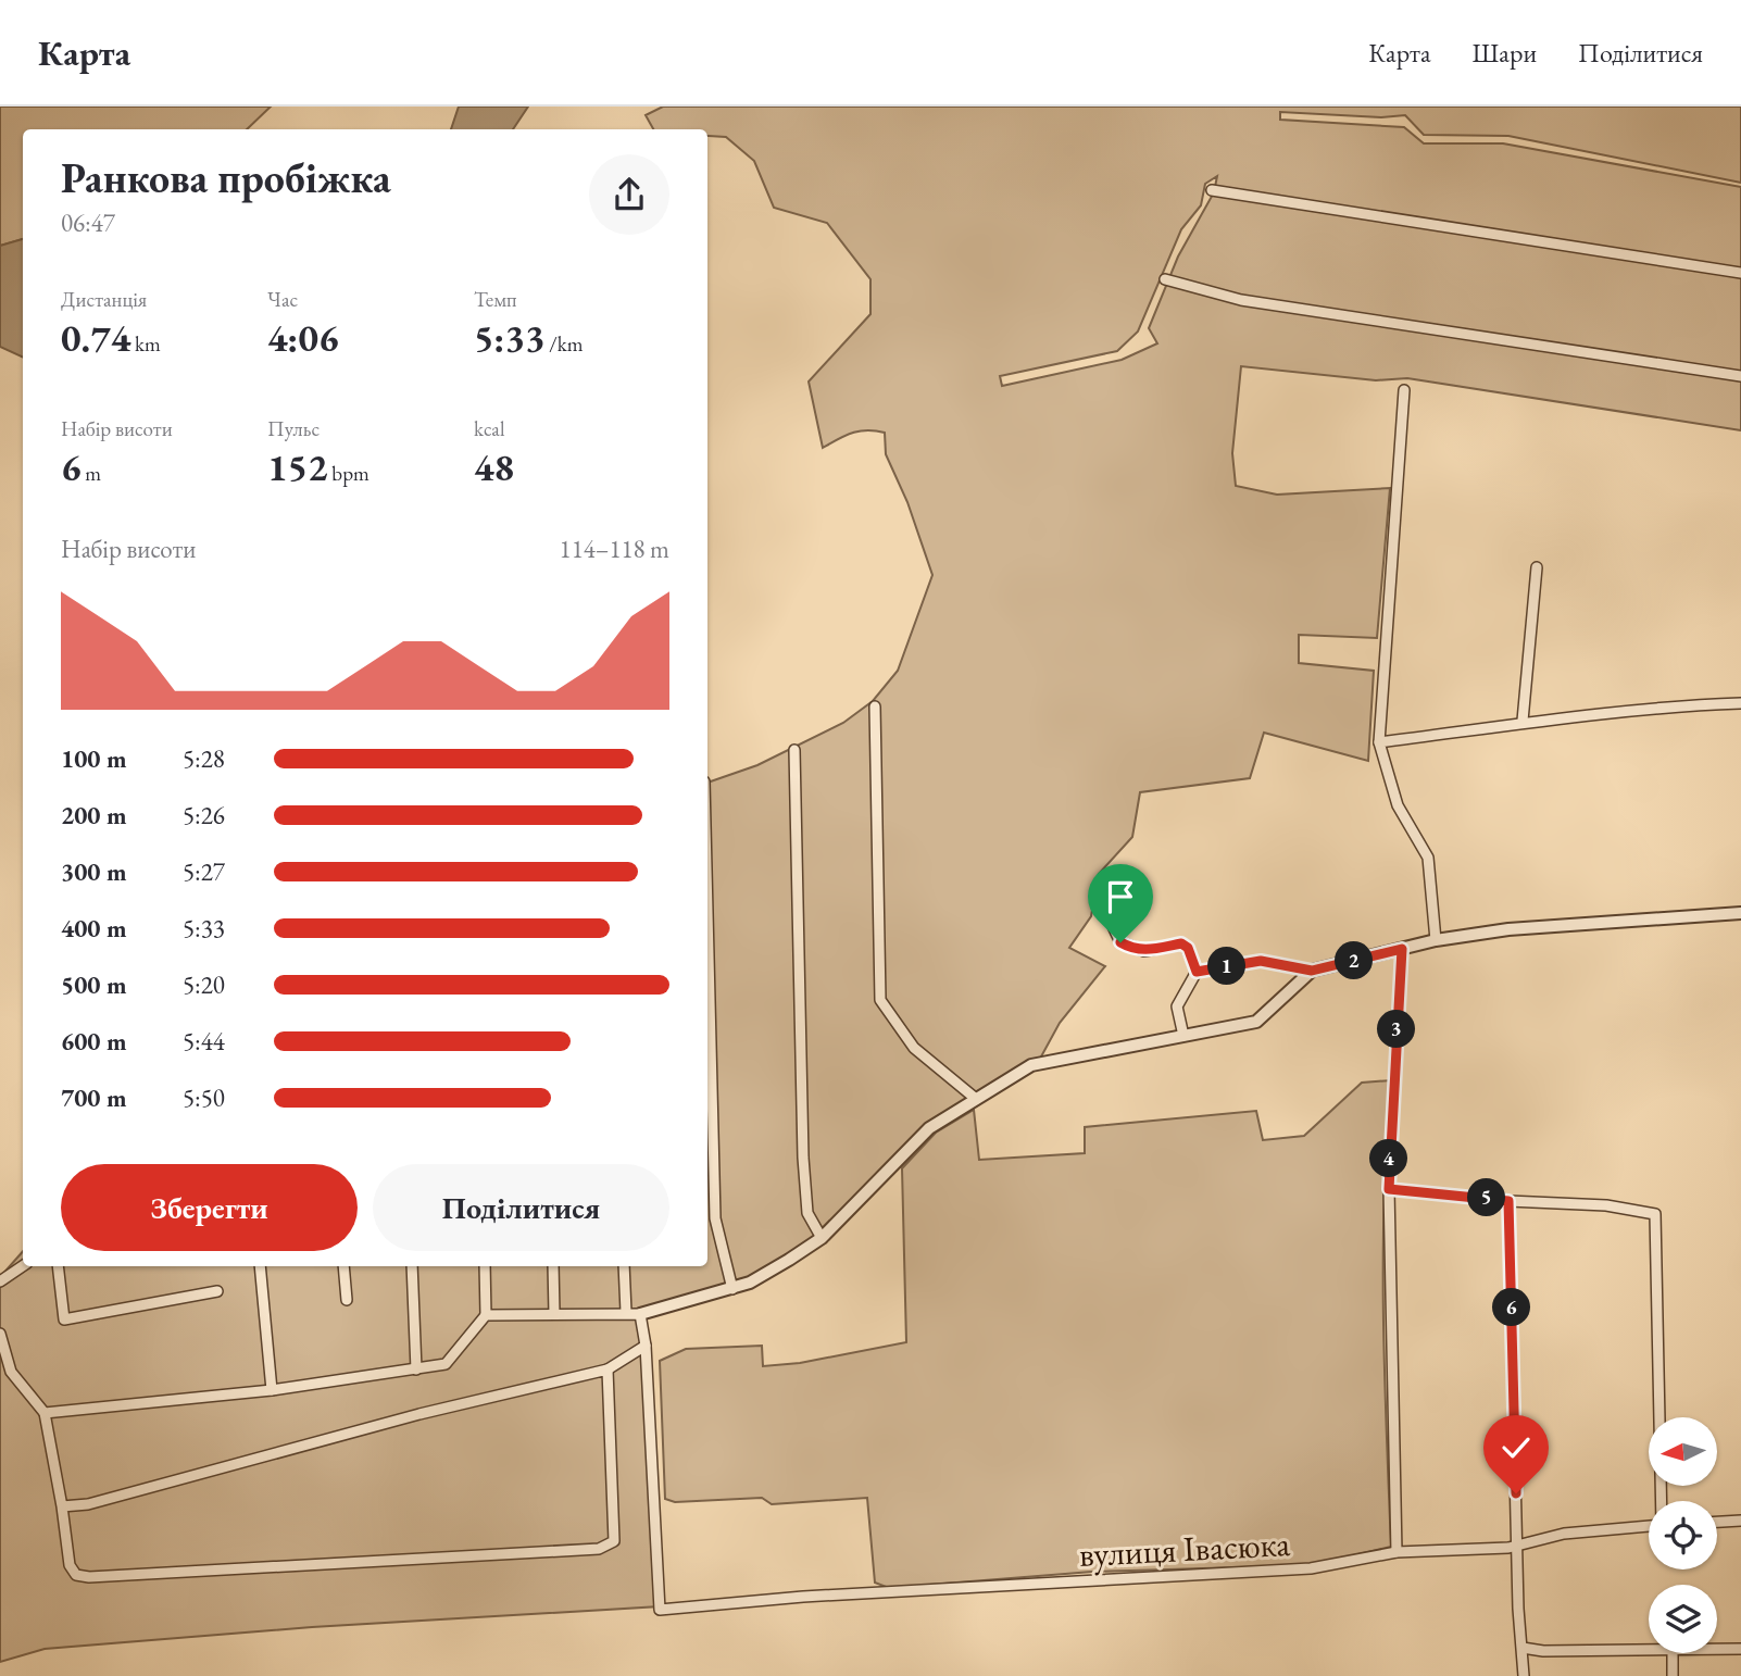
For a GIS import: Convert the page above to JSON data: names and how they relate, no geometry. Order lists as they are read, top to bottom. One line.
{"streets":{"street":["вулиця Івасюка"]},"north":"left","page":{"header":"Карта","nav":["Карта","Шари","Поділитися"],"heading":["Ранкова пробіжка","06:47"],"stats":[["Дистанція","0.74 km"],["Час","4:06"],["Темп","5:33 /km"],["Набір висоти","6 m"],["Пульс","152 bpm"],["kcal","48"]],"chart":["Набір висоти","114–118 m"],"list":[{"name":"100 m","note":"5:28"},{"name":"200 m","note":"5:26"},{"name":"300 m","note":"5:27"},{"name":"400 m","note":"5:33"},{"name":"500 m","note":"5:20"},{"name":"600 m","note":"5:44"},{"name":"700 m","note":"5:50"}],"pins":["2","1","3","4","5","6"],"buttons":["Зберегти","Поділитися"]}}
